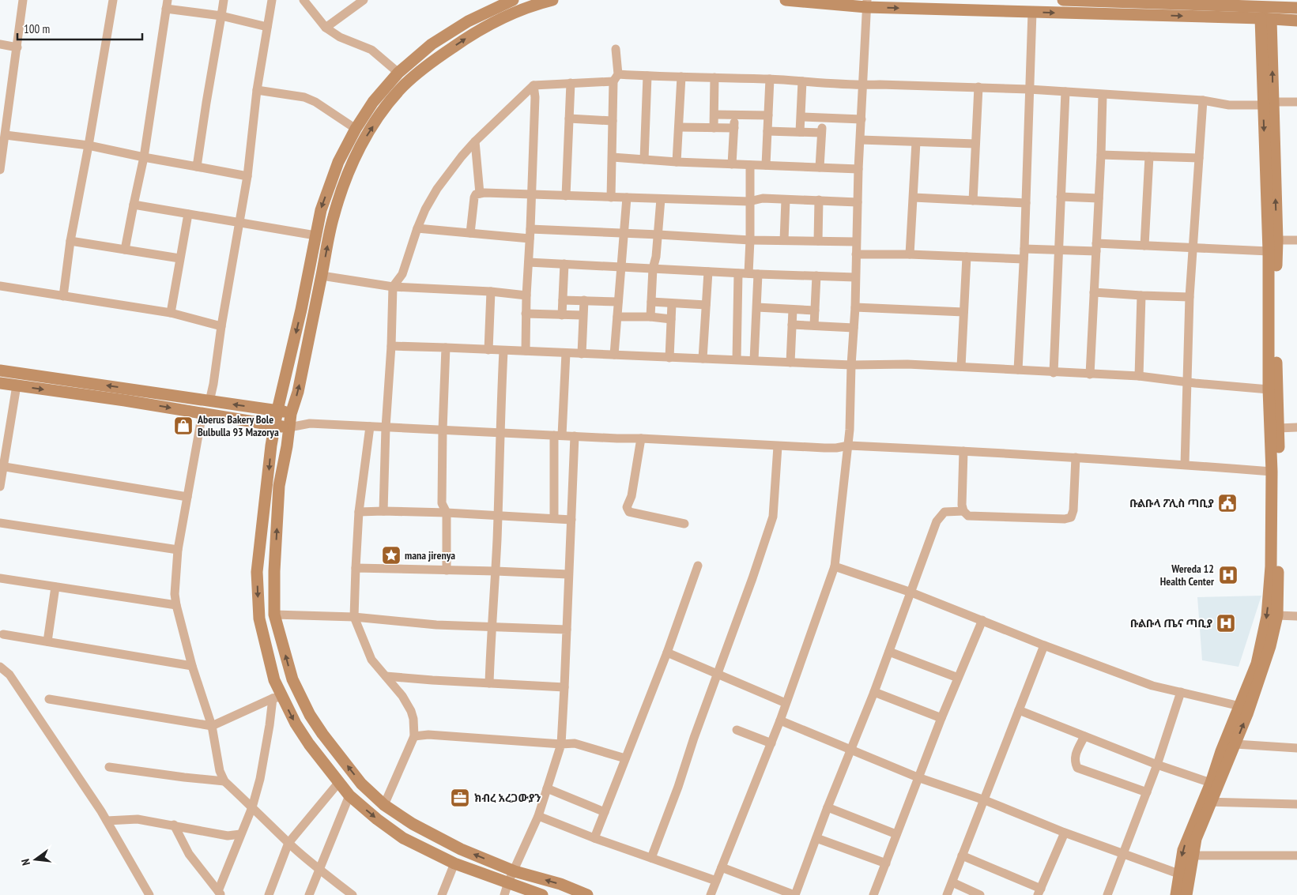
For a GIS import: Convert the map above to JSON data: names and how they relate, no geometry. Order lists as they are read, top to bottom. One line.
{"places":{"shop":["Aberus Bakery Bole Bulbulla 93 Mazorya"],"public building":["ቡልቡላ ፖሊስ ጣቢያ"],"place":["mana jirenya"],"hospital":["Wereda 12 Health Center","ቡልቡላ ጤና ጣቢያ"],"office":["ክብረ አረጋውያን"]},"scale_bar":"100 m","north":"left"}
